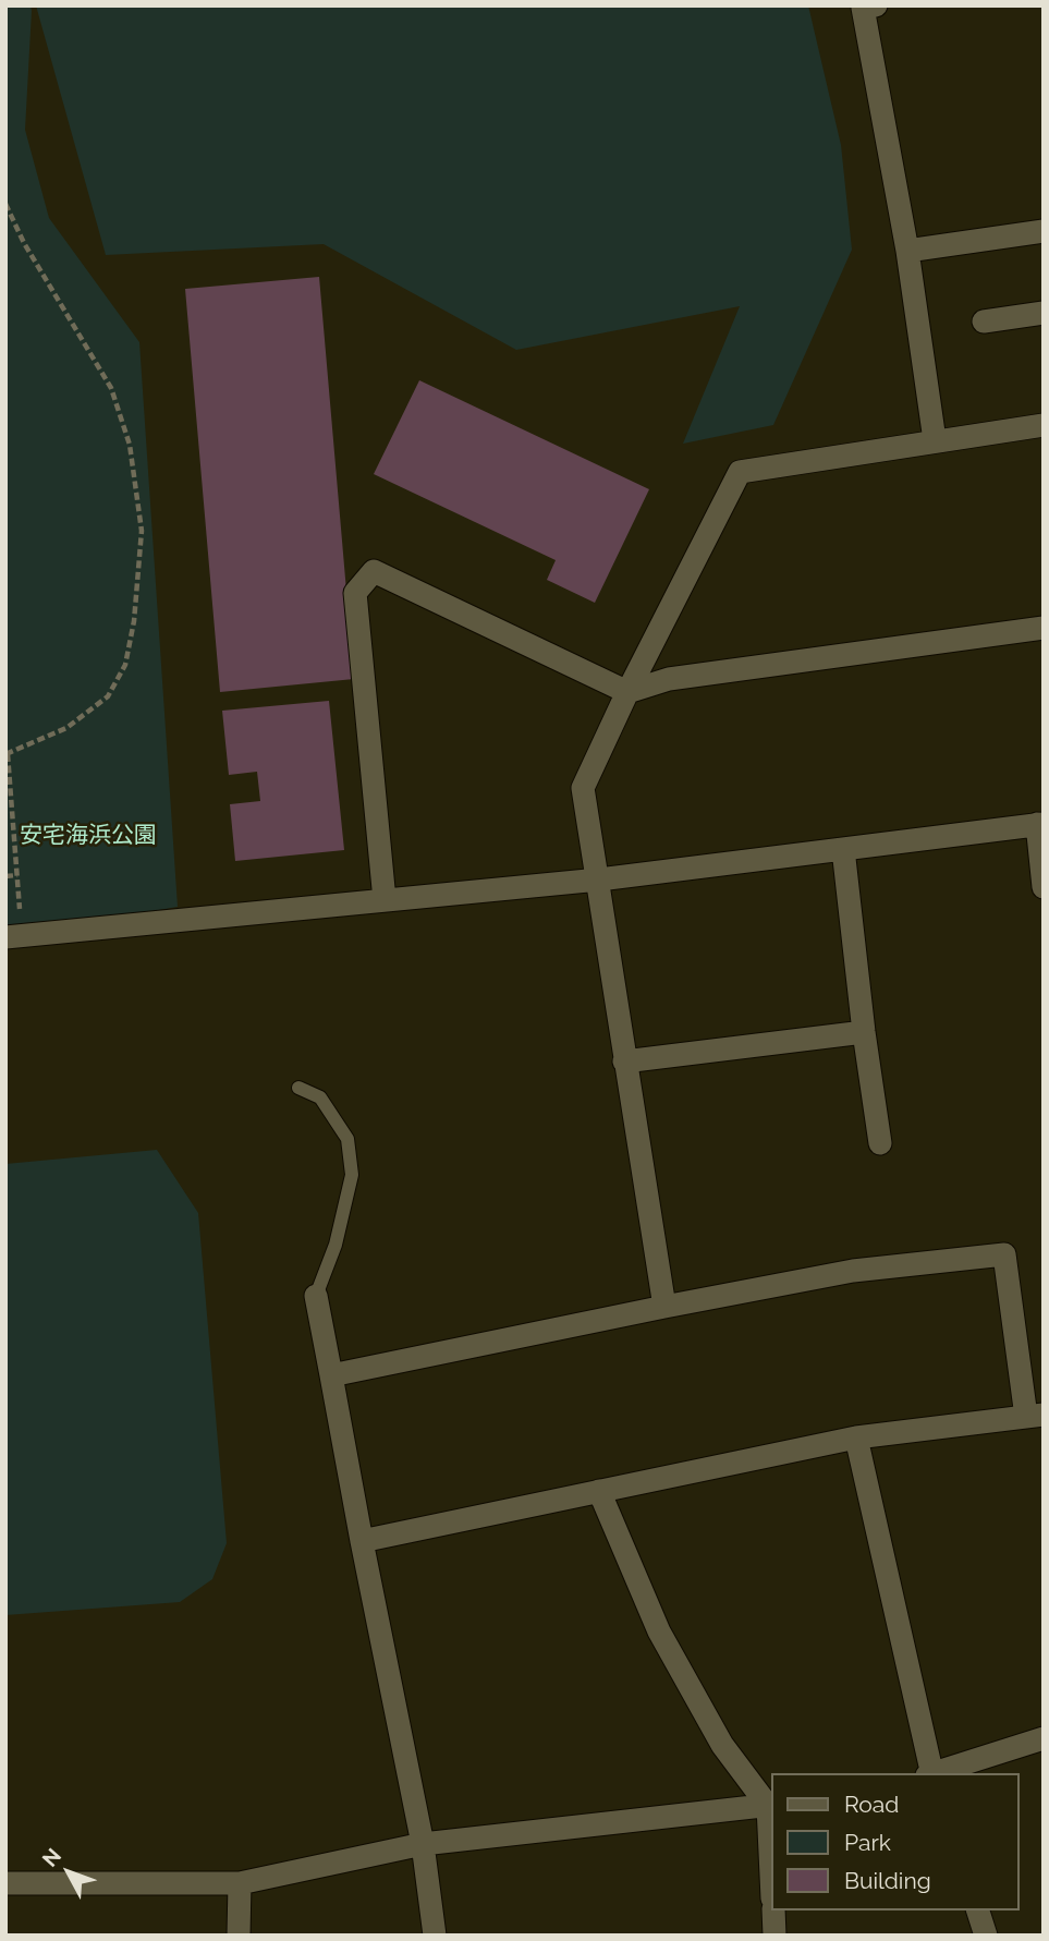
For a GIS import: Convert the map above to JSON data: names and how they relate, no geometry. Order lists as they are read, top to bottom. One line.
{"parks":["安宅海浜公園"],"legend":["Road","Park","Building"],"north":"top left"}
